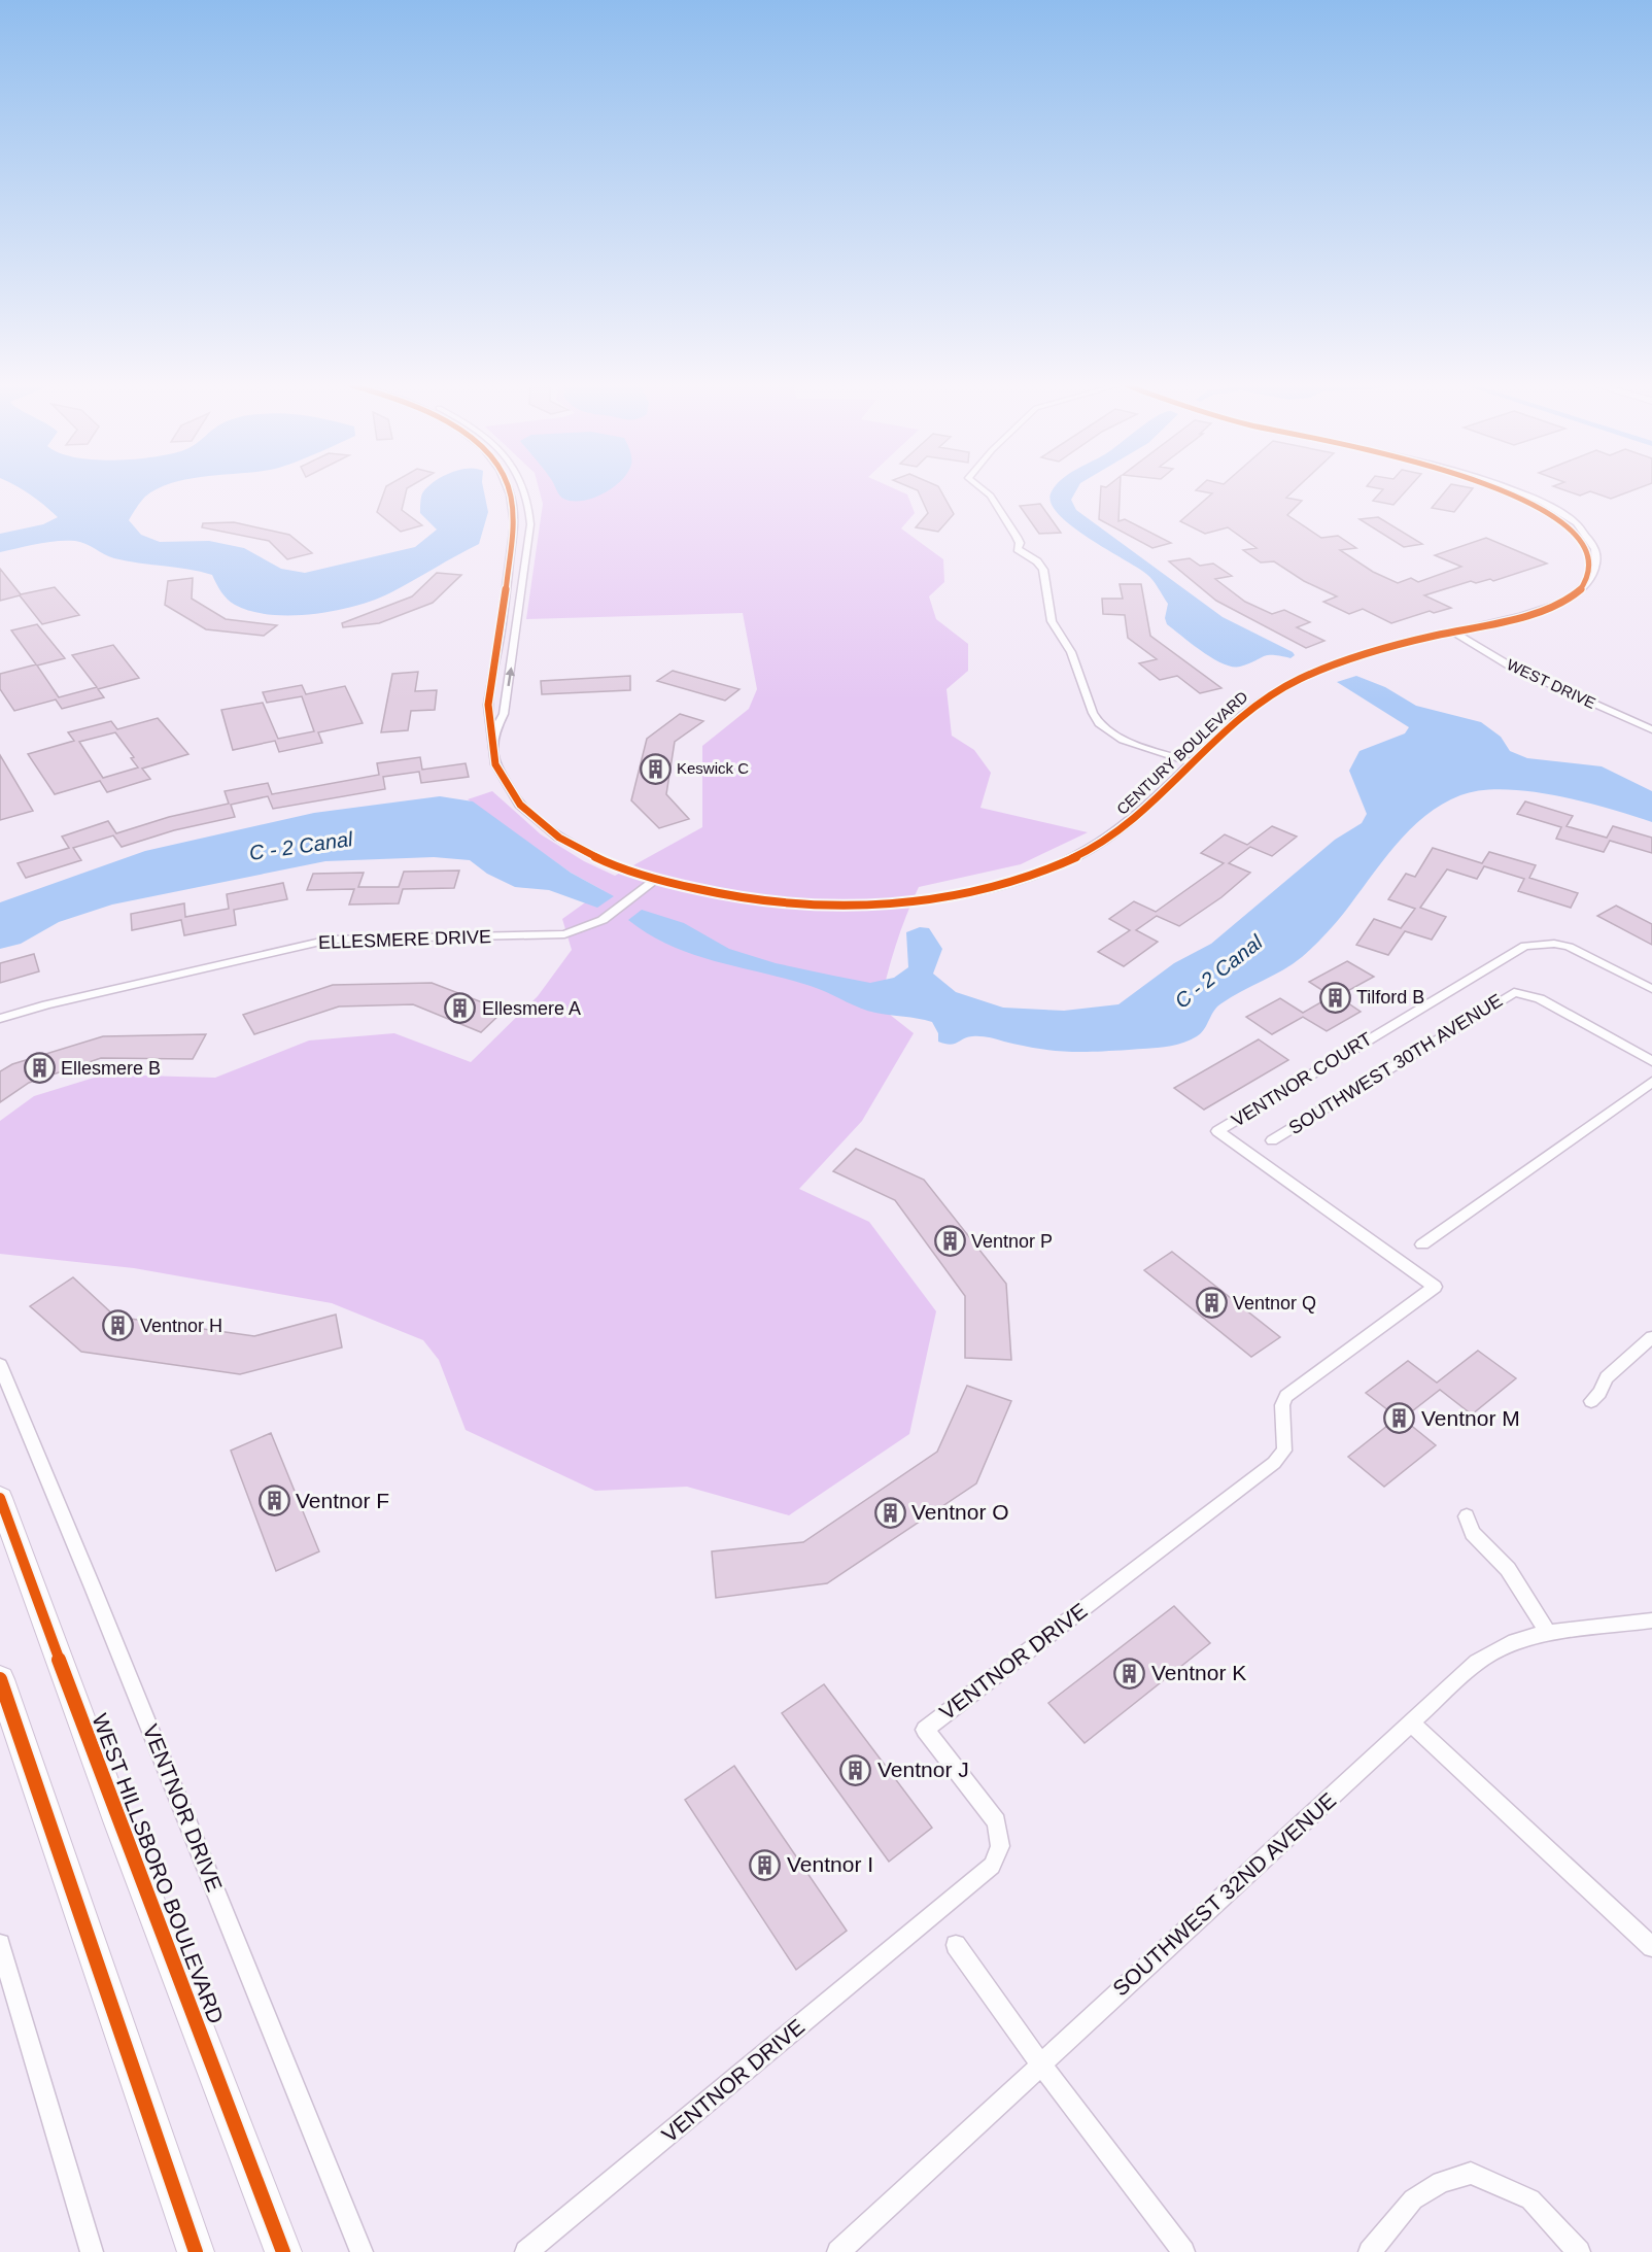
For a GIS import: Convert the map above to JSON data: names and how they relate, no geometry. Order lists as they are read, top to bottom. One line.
{"streets":{"main road":["WEST HILLSBORO BOULEVARD"],"street":["WEST DRIVE","CENTURY BOULEVARD","ELLESMERE DRIVE","SOUTHWEST 30TH AVENUE","VENTNOR COURT","VENTNOR DRIVE","SOUTHWEST 32ND AVENUE"]},"crossings":[["WEST DRIVE","CENTURY BOULEVARD"],["CENTURY BOULEVARD","ELLESMERE DRIVE"],["VENTNOR COURT","VENTNOR DRIVE"]],"water":["C - 2 Canal"],"places":{"building":["Keswick C","Tilford B","Ellesmere A","Ellesmere B","Ventnor P","Ventnor Q","Ventnor H","Ventnor M","Ventnor F","Ventnor O","Ventnor K","Ventnor J","Ventnor I"]}}
